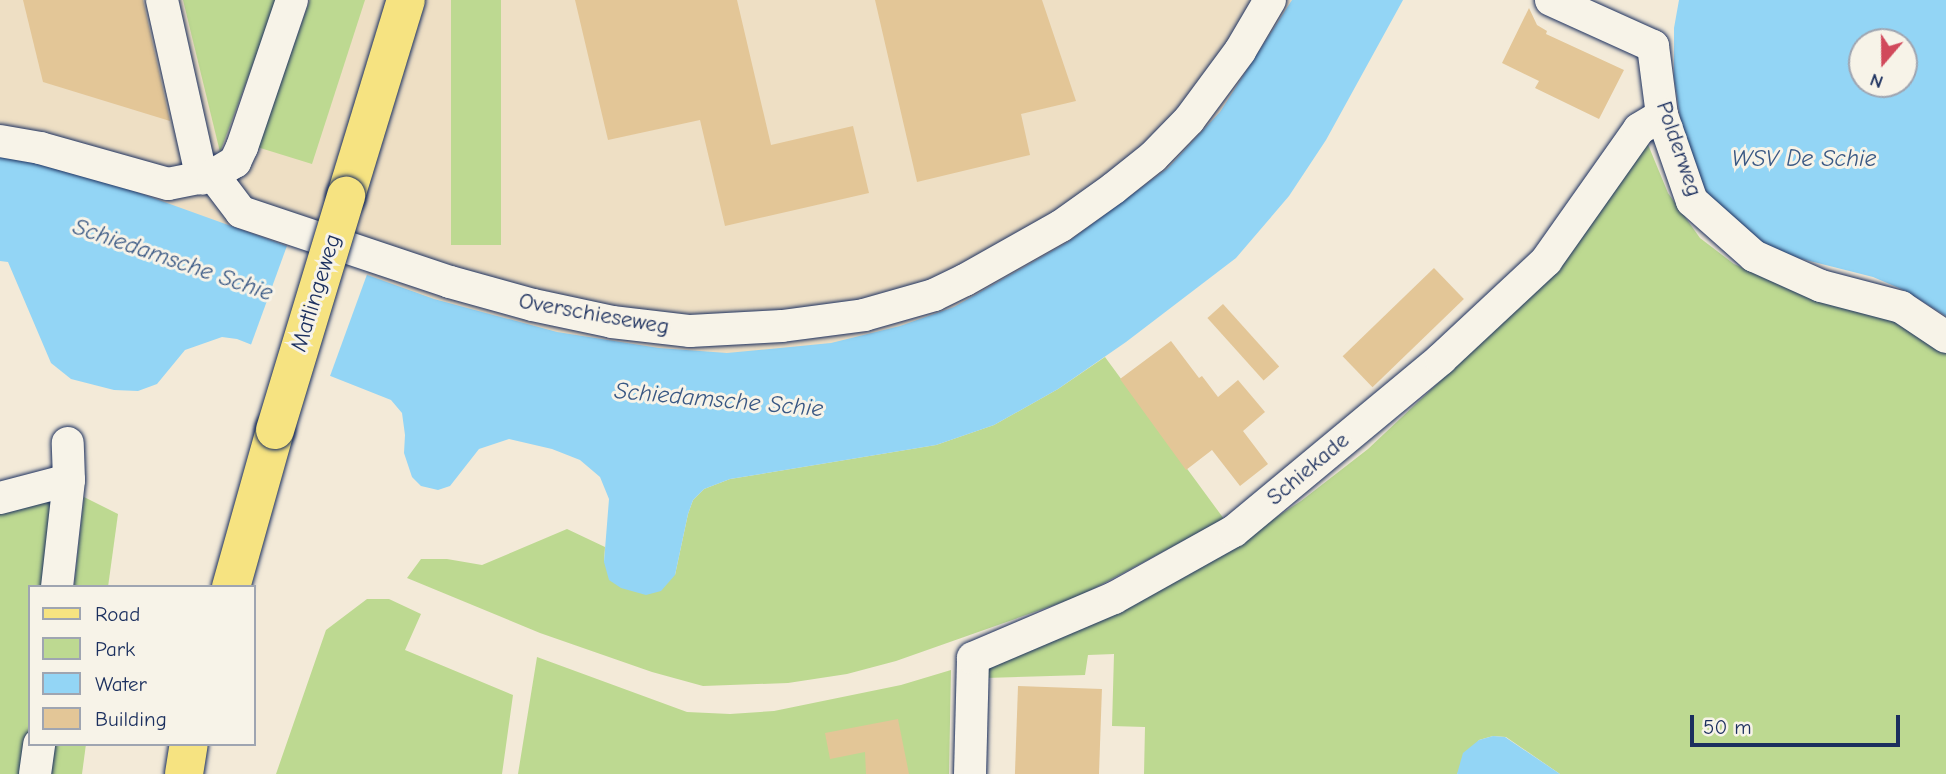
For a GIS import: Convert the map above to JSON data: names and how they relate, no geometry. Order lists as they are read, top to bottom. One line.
{"streets":{"main road":["Matlingeweg"],"street":["Polderweg","Overschieseweg","Schiekade"]},"crossings":[["Polderweg","Schiekade"]],"water":["WSV De Schie","Schiedamsche Schie"],"legend":["Road","Park","Water","Building"],"scale_bar":"50 m","north":"bottom"}
